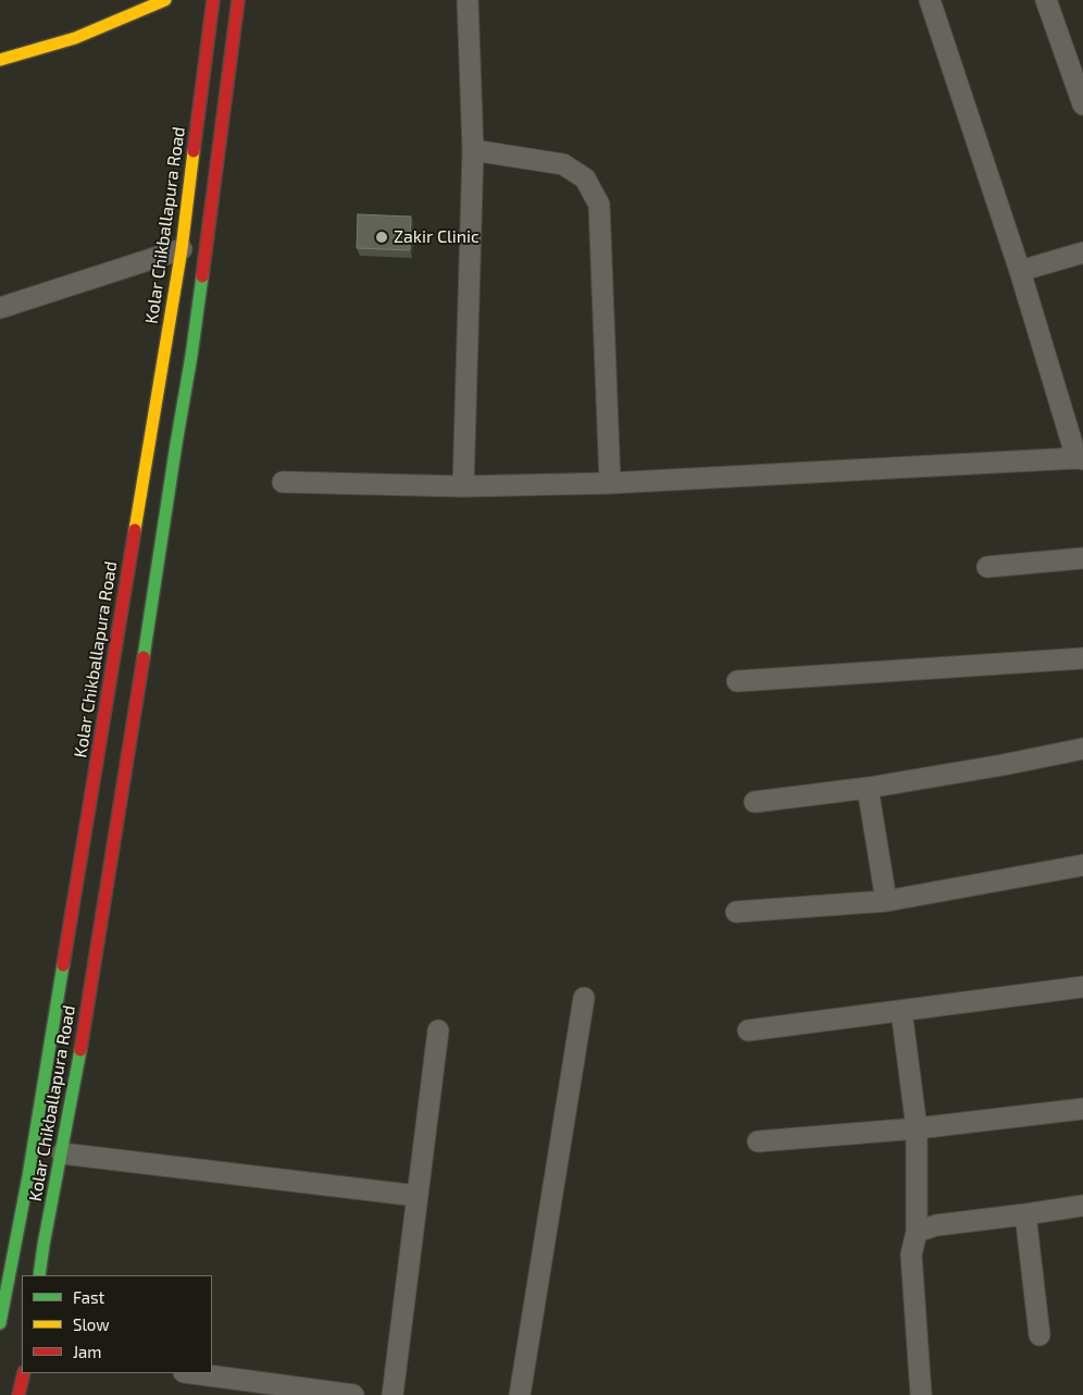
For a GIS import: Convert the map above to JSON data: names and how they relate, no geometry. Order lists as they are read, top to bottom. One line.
{"streets":{"main road":["Kolar Chikballapura Road"]},"places":["Zakir Clinic"],"legend":["Fast","Slow","Jam"]}
